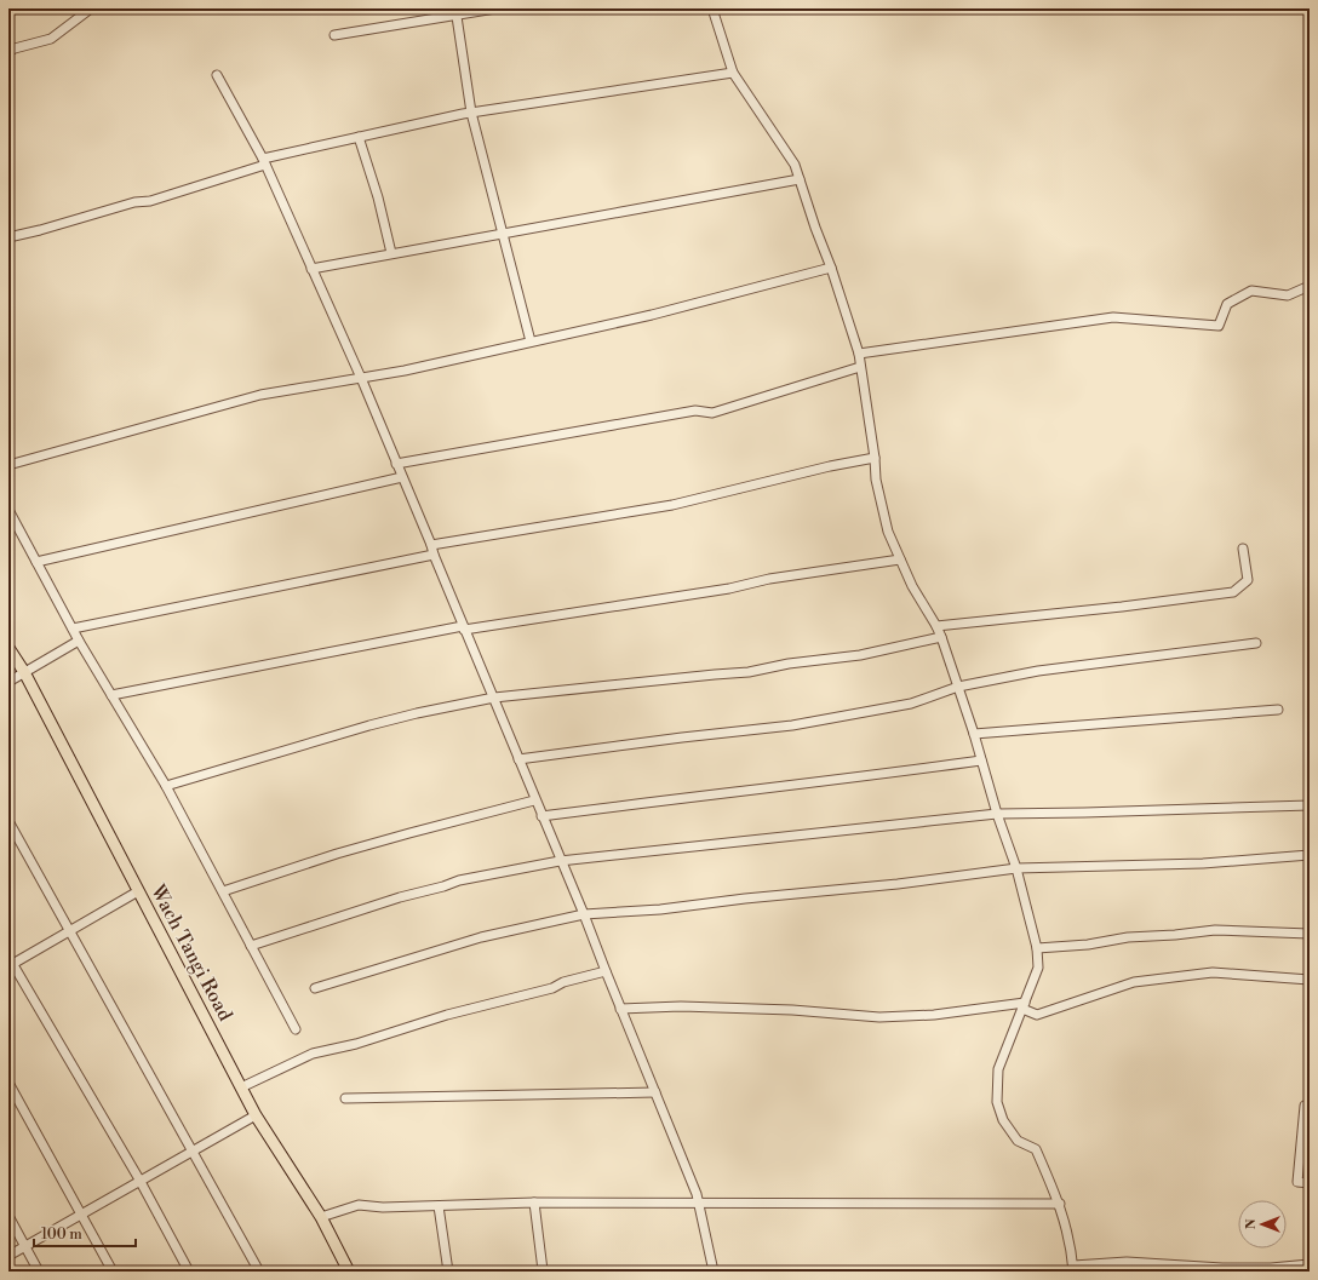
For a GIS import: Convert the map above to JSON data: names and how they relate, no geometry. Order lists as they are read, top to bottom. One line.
{"streets":{"main road":["Wach Tangi Road"]},"scale_bar":"100 m","north":"left"}
